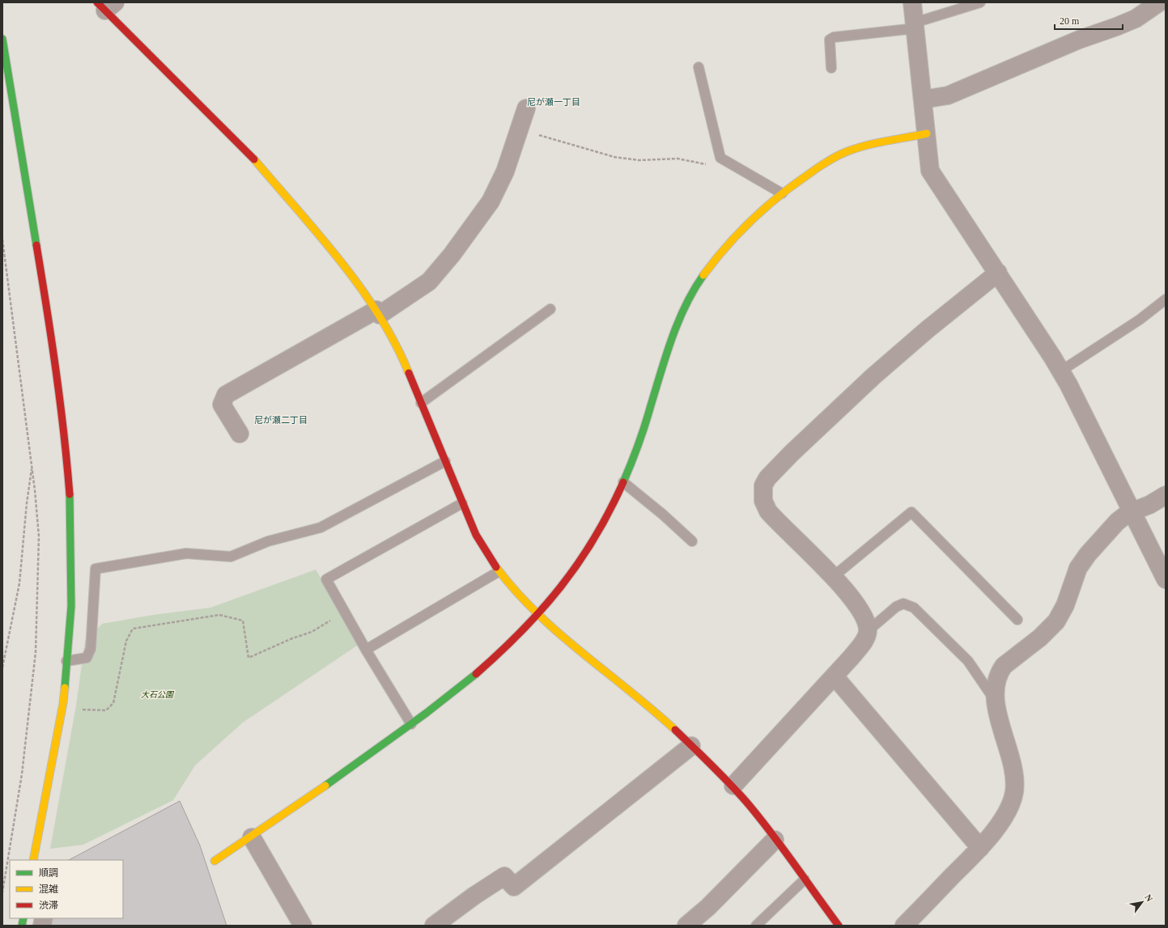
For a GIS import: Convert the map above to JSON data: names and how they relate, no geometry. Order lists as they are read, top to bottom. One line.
{"districts":["尼が瀬一丁目","尼が瀬二丁目"],"parks":["大石公園"],"legend":["順調","混雑","渋滞"],"scale_bar":"20 m","north":"top right"}
